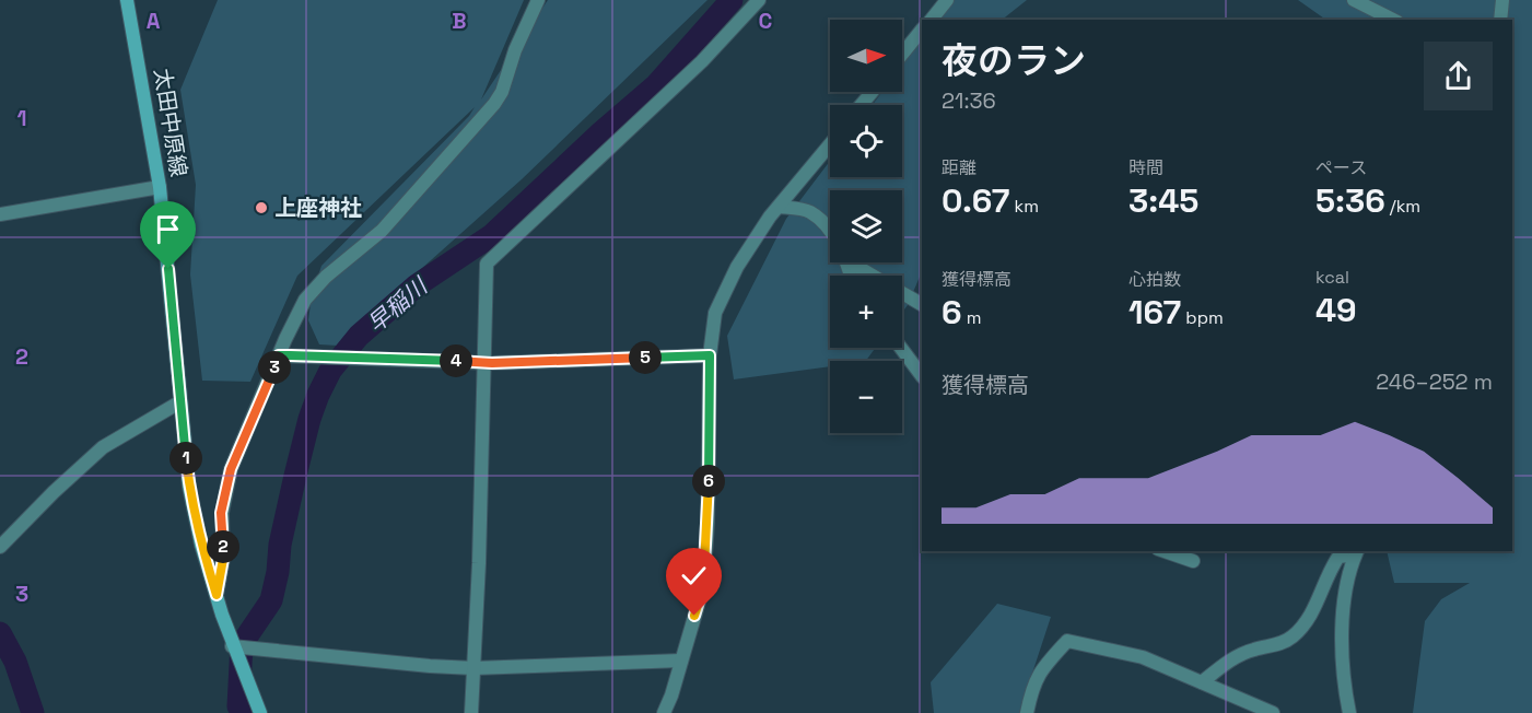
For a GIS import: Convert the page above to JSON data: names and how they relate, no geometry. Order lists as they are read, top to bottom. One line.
{"streets":{"main road":["太田中原線"]},"water":["早稲川"],"places":["上座神社"],"north":"right","page":{"map_buttons":["+","−"],"heading":["夜のラン","21:36"],"stats":[["距離","0.67 km"],["時間","3:45"],["ペース","5:36 /km"],["獲得標高","6 m"],["心拍数","167 bpm"],["kcal","49"]],"pins":["5","4","3","1","6","2"],"chart":["獲得標高","246–252 m"]},"grid":{"columns":["A","B","C"],"rows":["1","2","3"]}}
